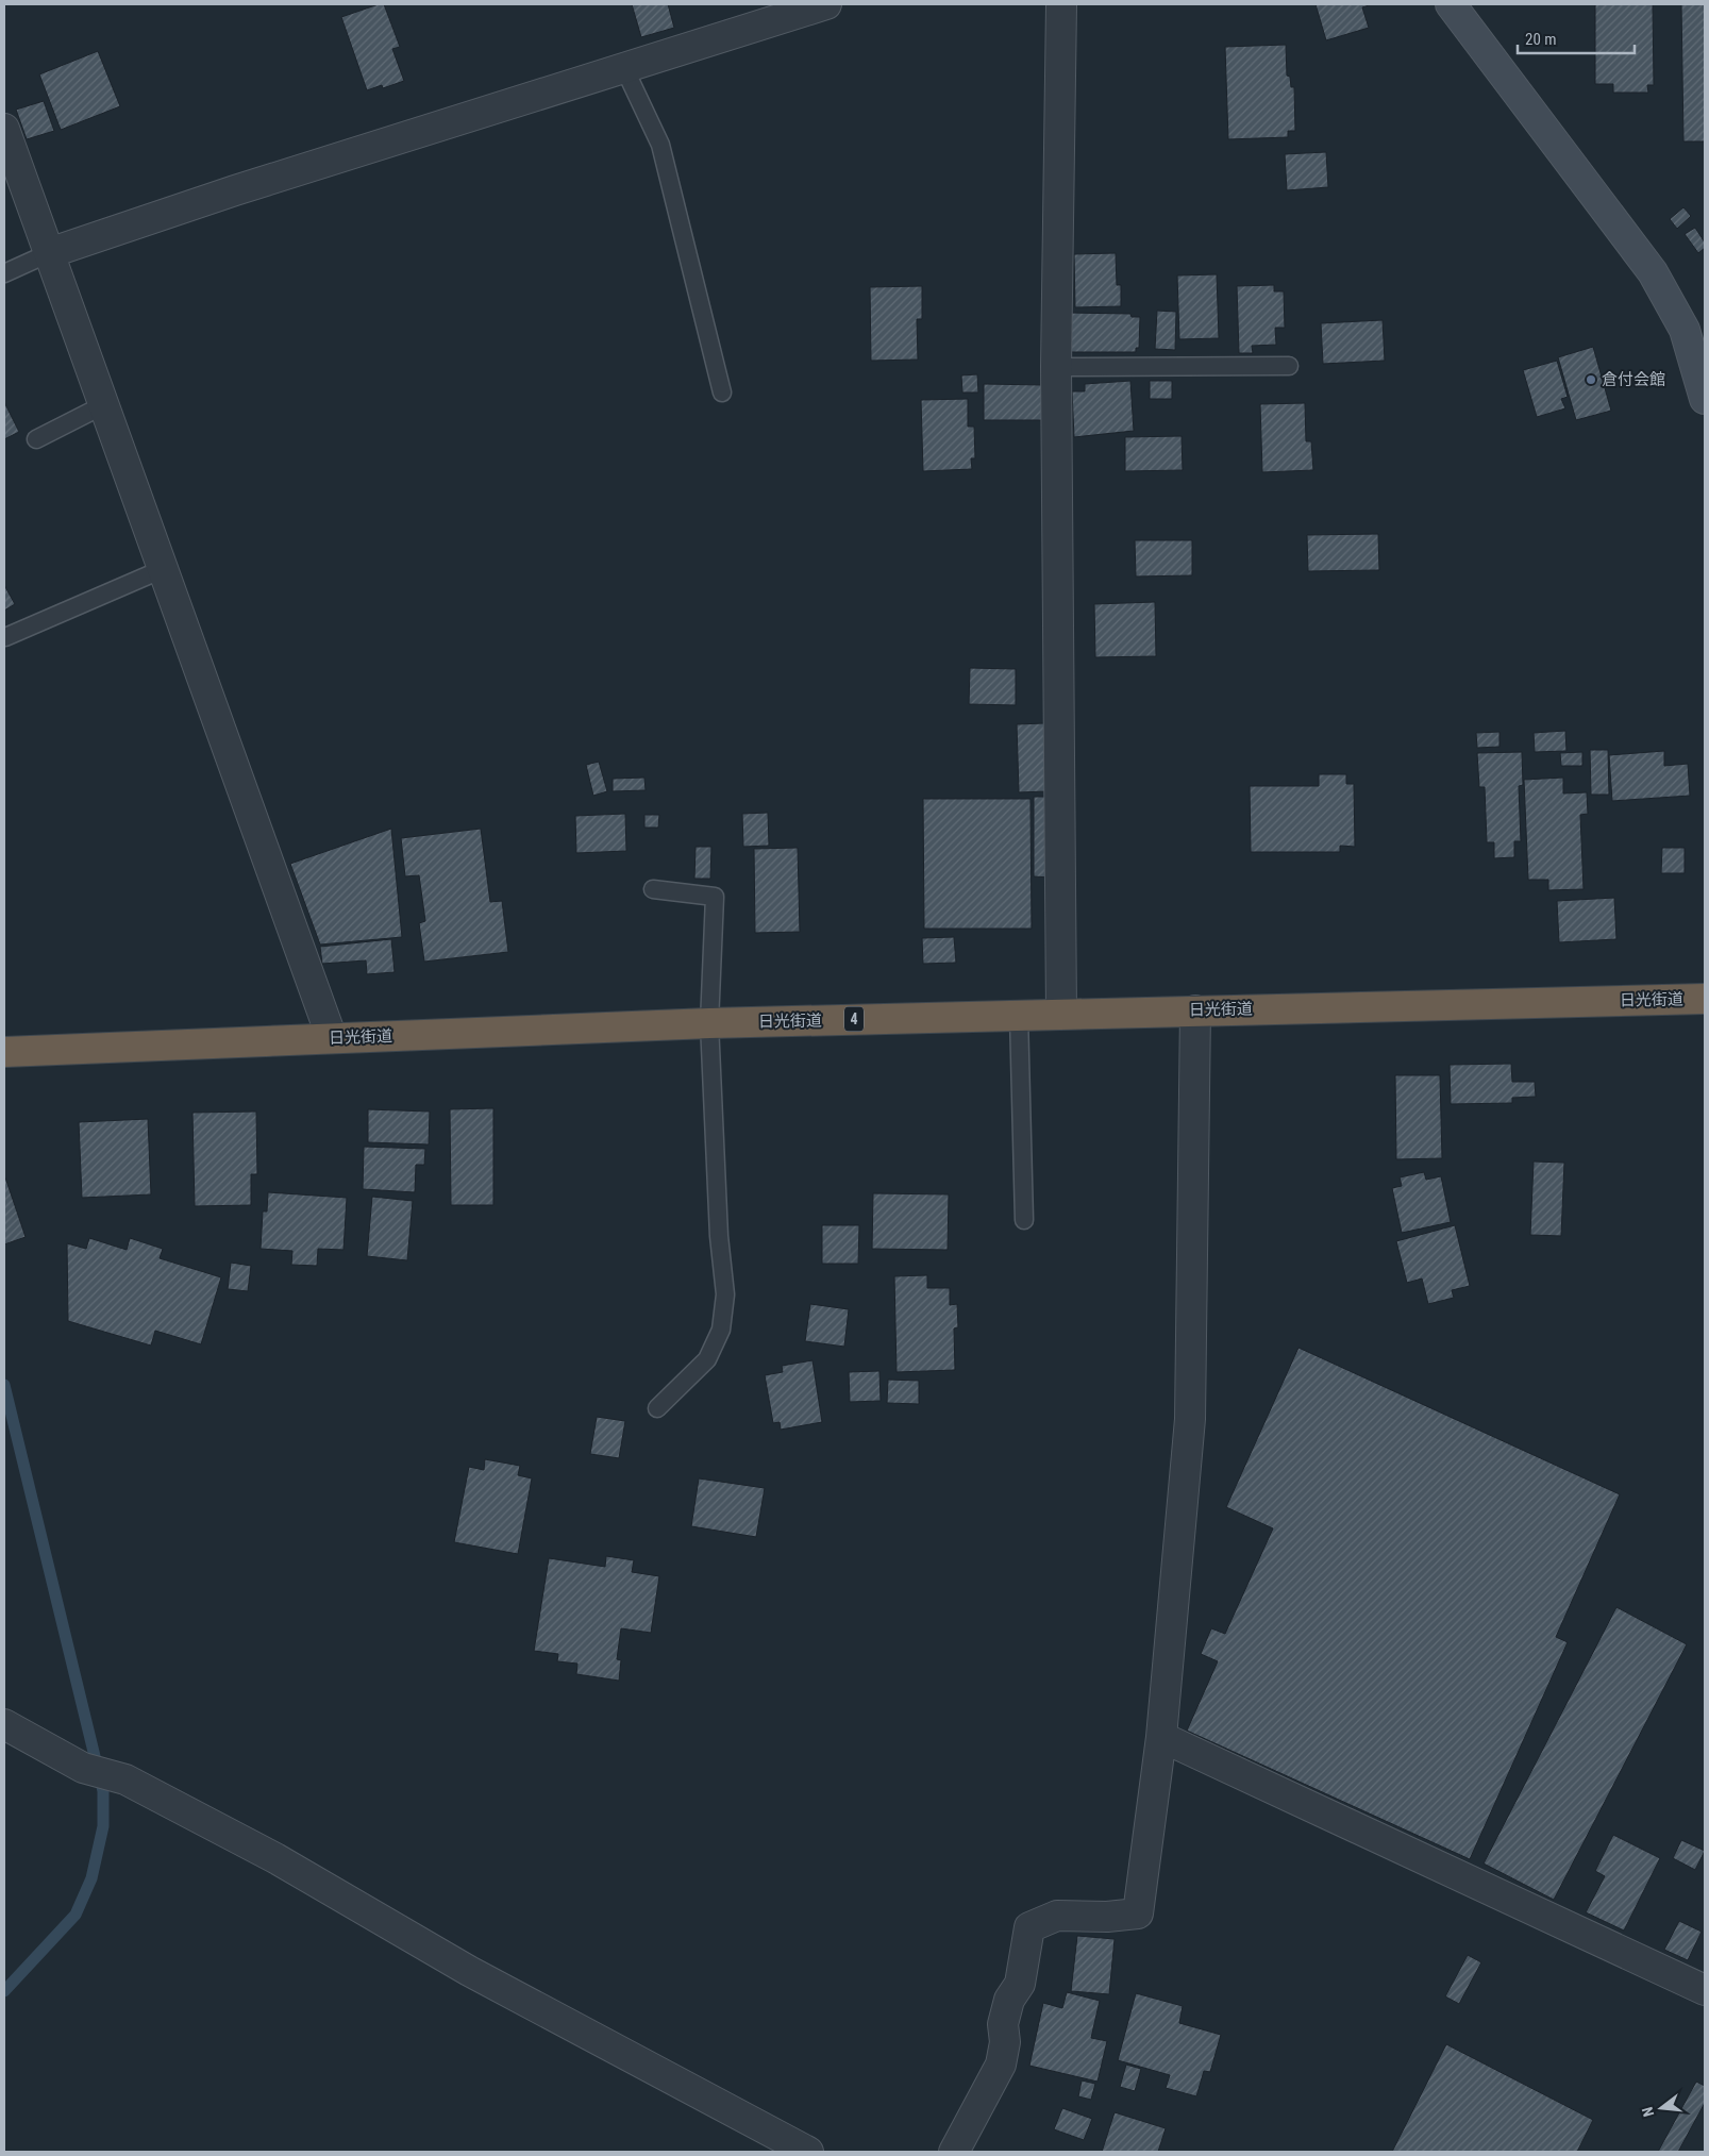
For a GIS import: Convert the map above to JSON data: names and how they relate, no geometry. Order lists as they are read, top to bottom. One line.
{"streets":{"highway":["日光街道","4"]},"places":["倉付会館"],"scale_bar":"20 m","north":"left"}
